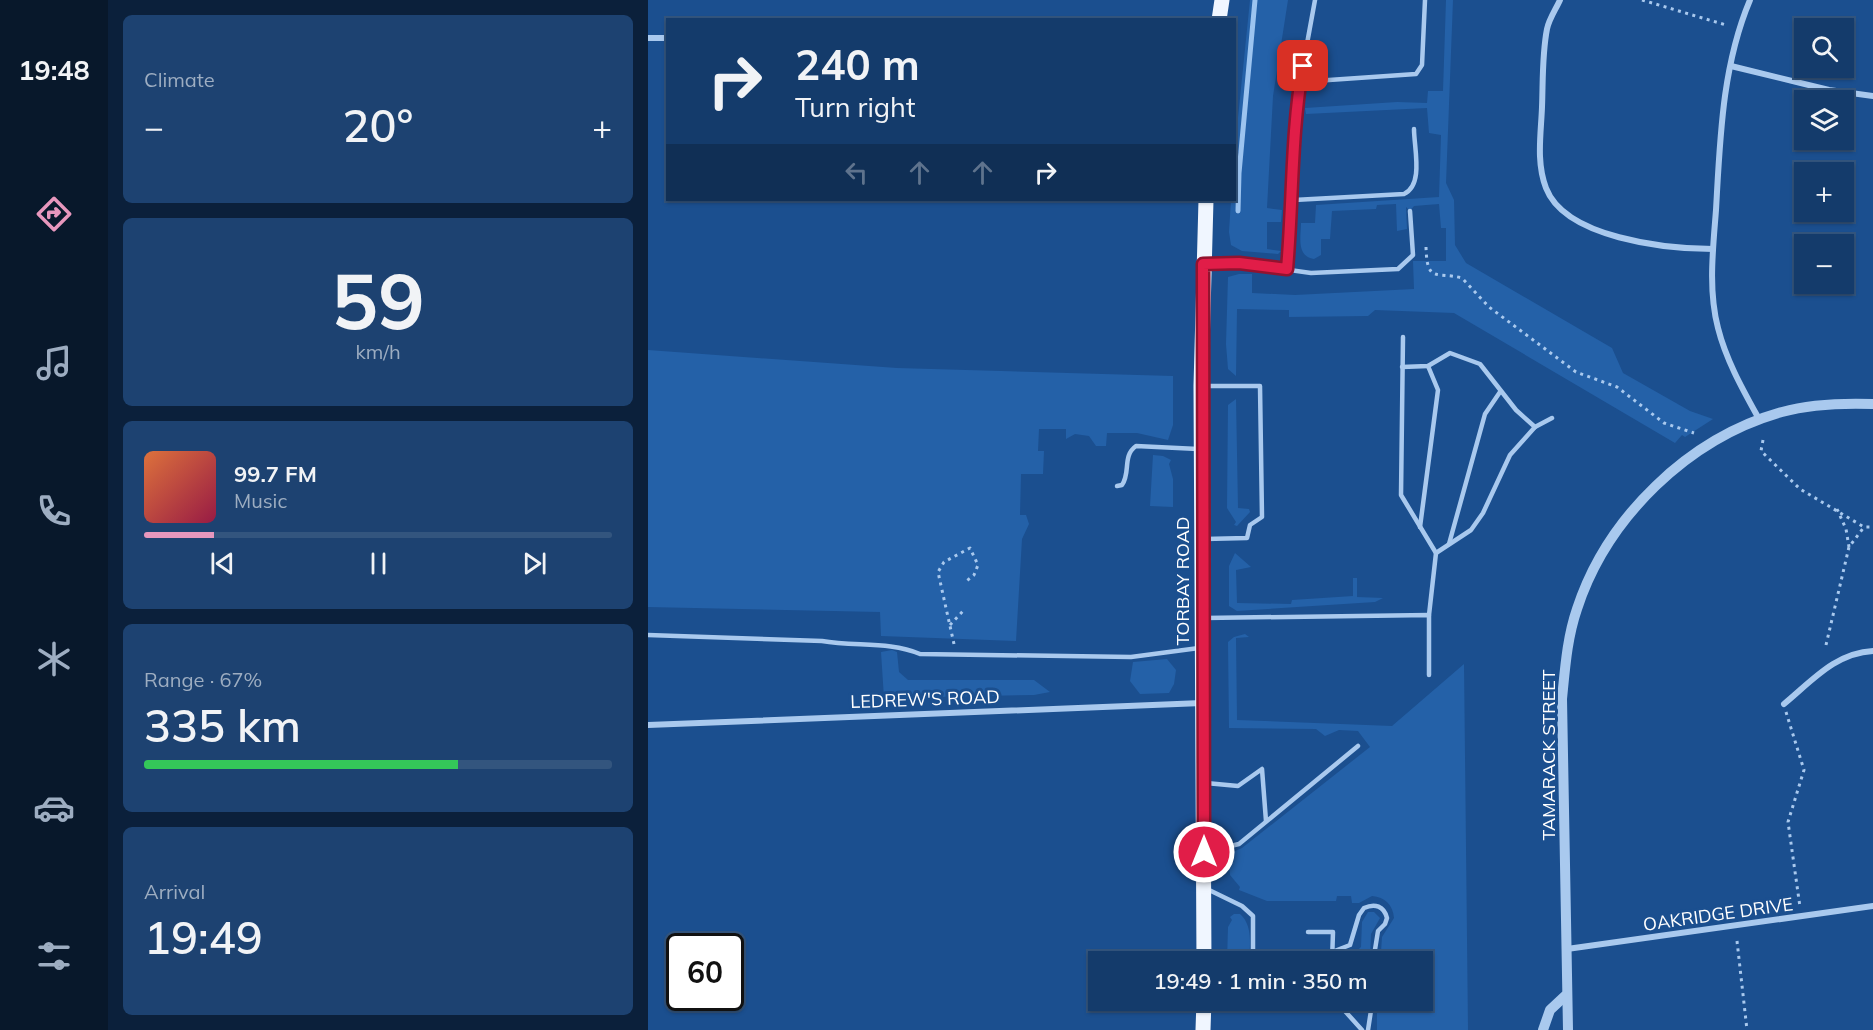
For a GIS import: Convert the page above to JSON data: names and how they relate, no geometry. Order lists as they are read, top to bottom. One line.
{"streets":{"main road":["TORBAY ROAD"],"street":["LEDREW'S ROAD","TAMARACK STREET","OAKRIDGE DRIVE"]},"crossings":[["TORBAY ROAD","LEDREW'S ROAD"],["TAMARACK STREET","OAKRIDGE DRIVE"]],"page":{"tabs":"19:48","tile":["Climate",["59","km/h"],["Range · 67%","335 km"],["Arrival","19:49"]],"map_buttons":["+","−"],"turn":["240 m","Turn right"],"heat":["−","20°","+"],"song":["99.7 FM","Music"],"limit":"60","trip":"19:49 · 1 min · 350 m"}}
